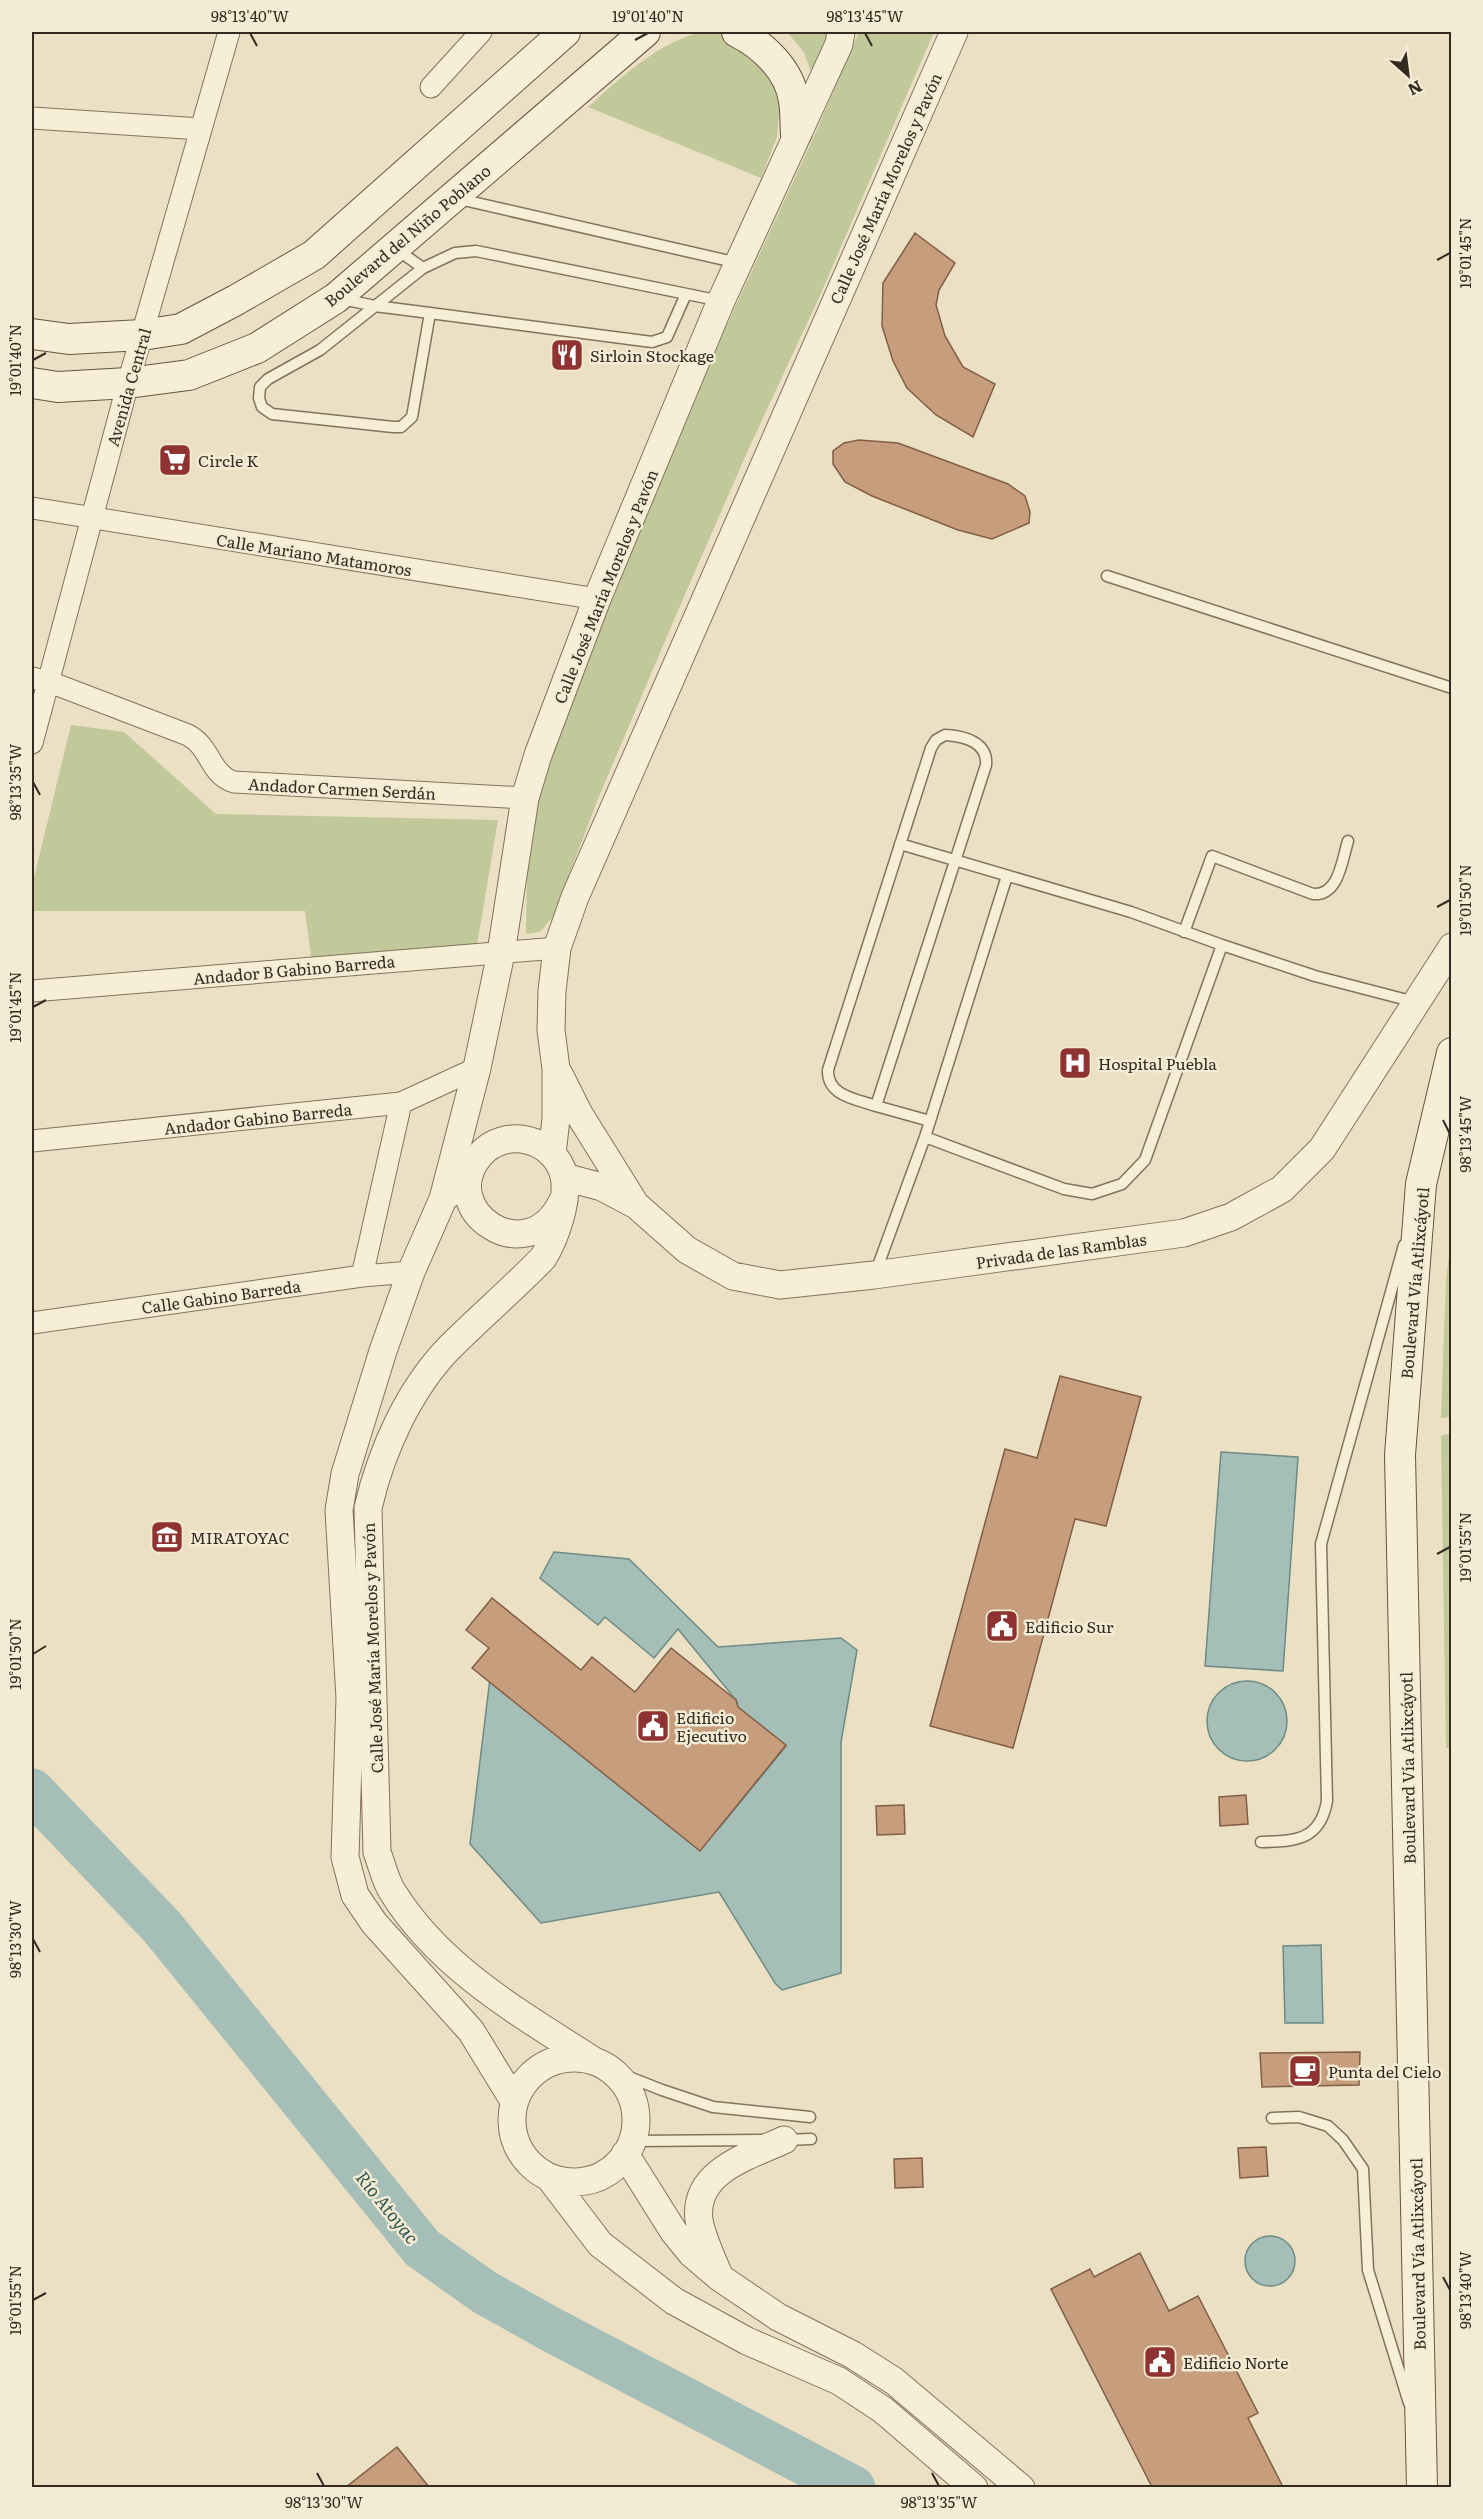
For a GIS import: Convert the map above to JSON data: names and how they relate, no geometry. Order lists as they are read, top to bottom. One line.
{"streets":{"main road":["Boulevard del Niño Poblano","Boulevard Vía Atlixcáyotl"],"street":["Calle José María Morelos y Pavón","Avenida Central","Calle Mariano Matamoros","Andador Carmen Serdán","Andador B Gabino Barreda","Andador Gabino Barreda","Privada de las Ramblas","Calle Gabino Barreda"]},"crossings":[["Calle José María Morelos y Pavón","Calle Mariano Matamoros"],["Calle José María Morelos y Pavón","Andador Carmen Serdán"],["Calle José María Morelos y Pavón","Andador B Gabino Barreda"],["Calle José María Morelos y Pavón","Andador Gabino Barreda"],["Calle José María Morelos y Pavón","Privada de las Ramblas"],["Calle José María Morelos y Pavón","Calle Gabino Barreda"],["Boulevard del Niño Poblano","Avenida Central"],["Avenida Central","Calle Mariano Matamoros"],["Avenida Central","Andador Carmen Serdán"]],"water":["Río Atoyac"],"places":{"restaurant":["Sirloin Stockage"],"supermarket":["Circle K"],"hospital":["Hospital Puebla"],"museum":["MIRATOYAC"],"public building":["Edificio Sur","Edificio Ejecutivo","Edificio Norte"],"cafe":["Punta del Cielo"]},"north":"bottom right","coordinates":["98°13'40\"W","19°01'40\"N","98°13'45\"W","19°01'45\"N","98°13'35\"W","19°01'50\"N","19°01'55\"N","98°13'30\"W"]}
